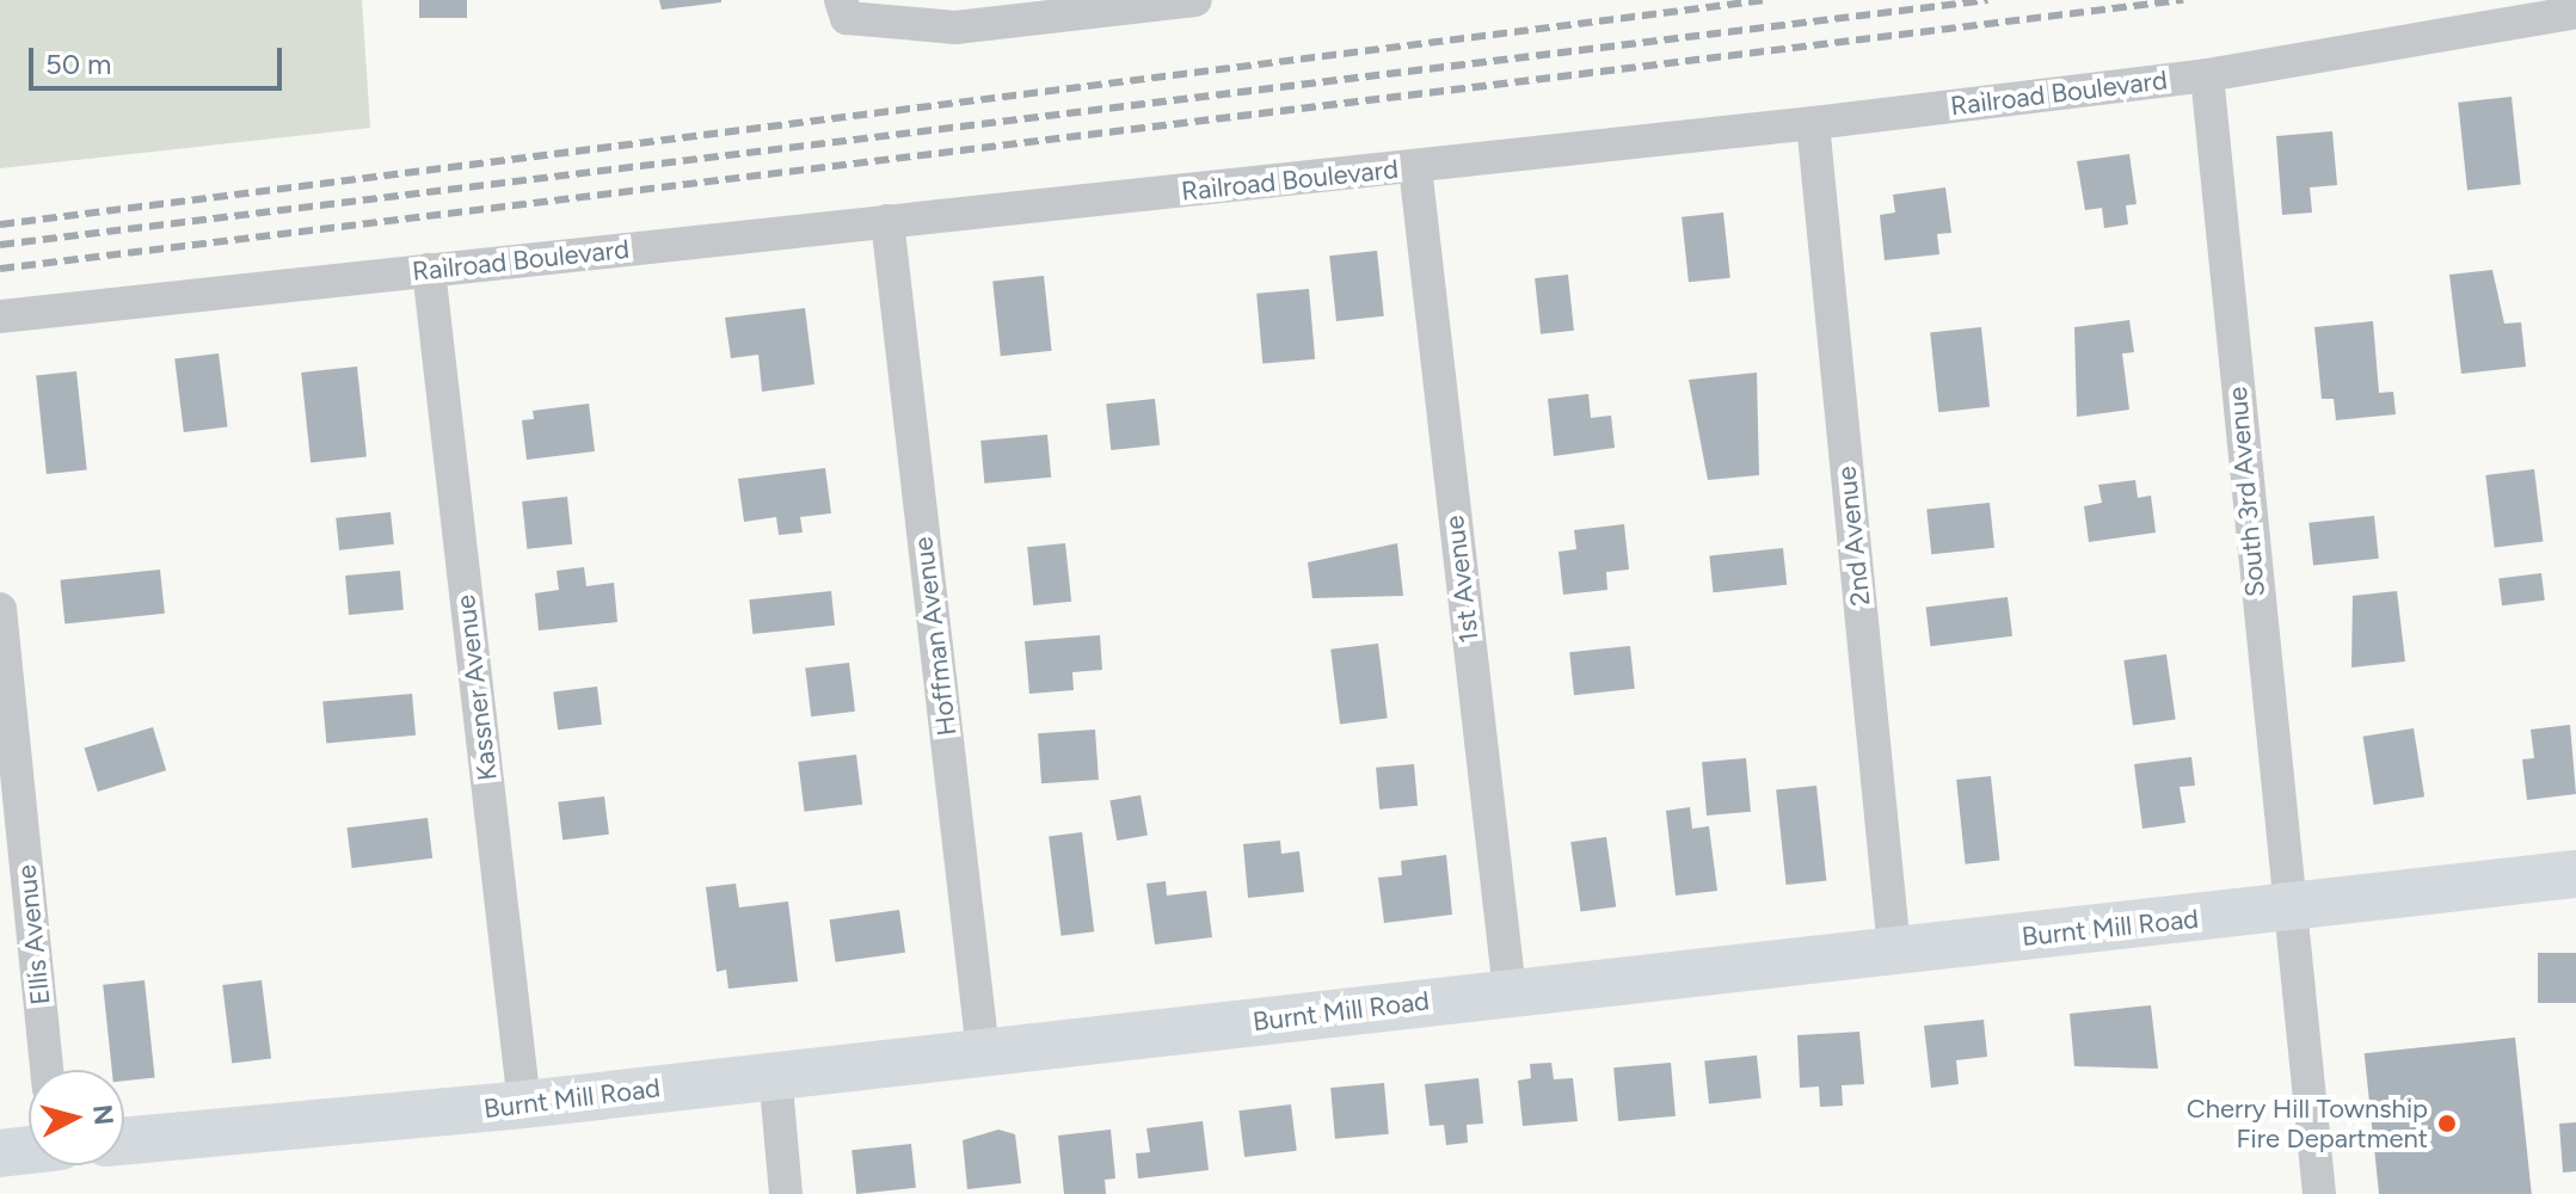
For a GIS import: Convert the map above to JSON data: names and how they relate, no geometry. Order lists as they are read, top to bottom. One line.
{"streets":{"main road":["Burnt Mill Road"],"street":["Railroad Boulevard","South 3rd Avenue","2nd Avenue","1st Avenue","Hoffman Avenue","Kassner Avenue","Ellis Avenue"]},"crossings":[["Railroad Boulevard","South 3rd Avenue"],["Railroad Boulevard","2nd Avenue"],["Railroad Boulevard","1st Avenue"],["Railroad Boulevard","Hoffman Avenue"],["Railroad Boulevard","Kassner Avenue"],["South 3rd Avenue","Burnt Mill Road"],["2nd Avenue","Burnt Mill Road"],["1st Avenue","Burnt Mill Road"],["Hoffman Avenue","Burnt Mill Road"],["Kassner Avenue","Burnt Mill Road"]],"places":["Cherry Hill Township Fire Department"],"scale_bar":"50 m","north":"right"}
